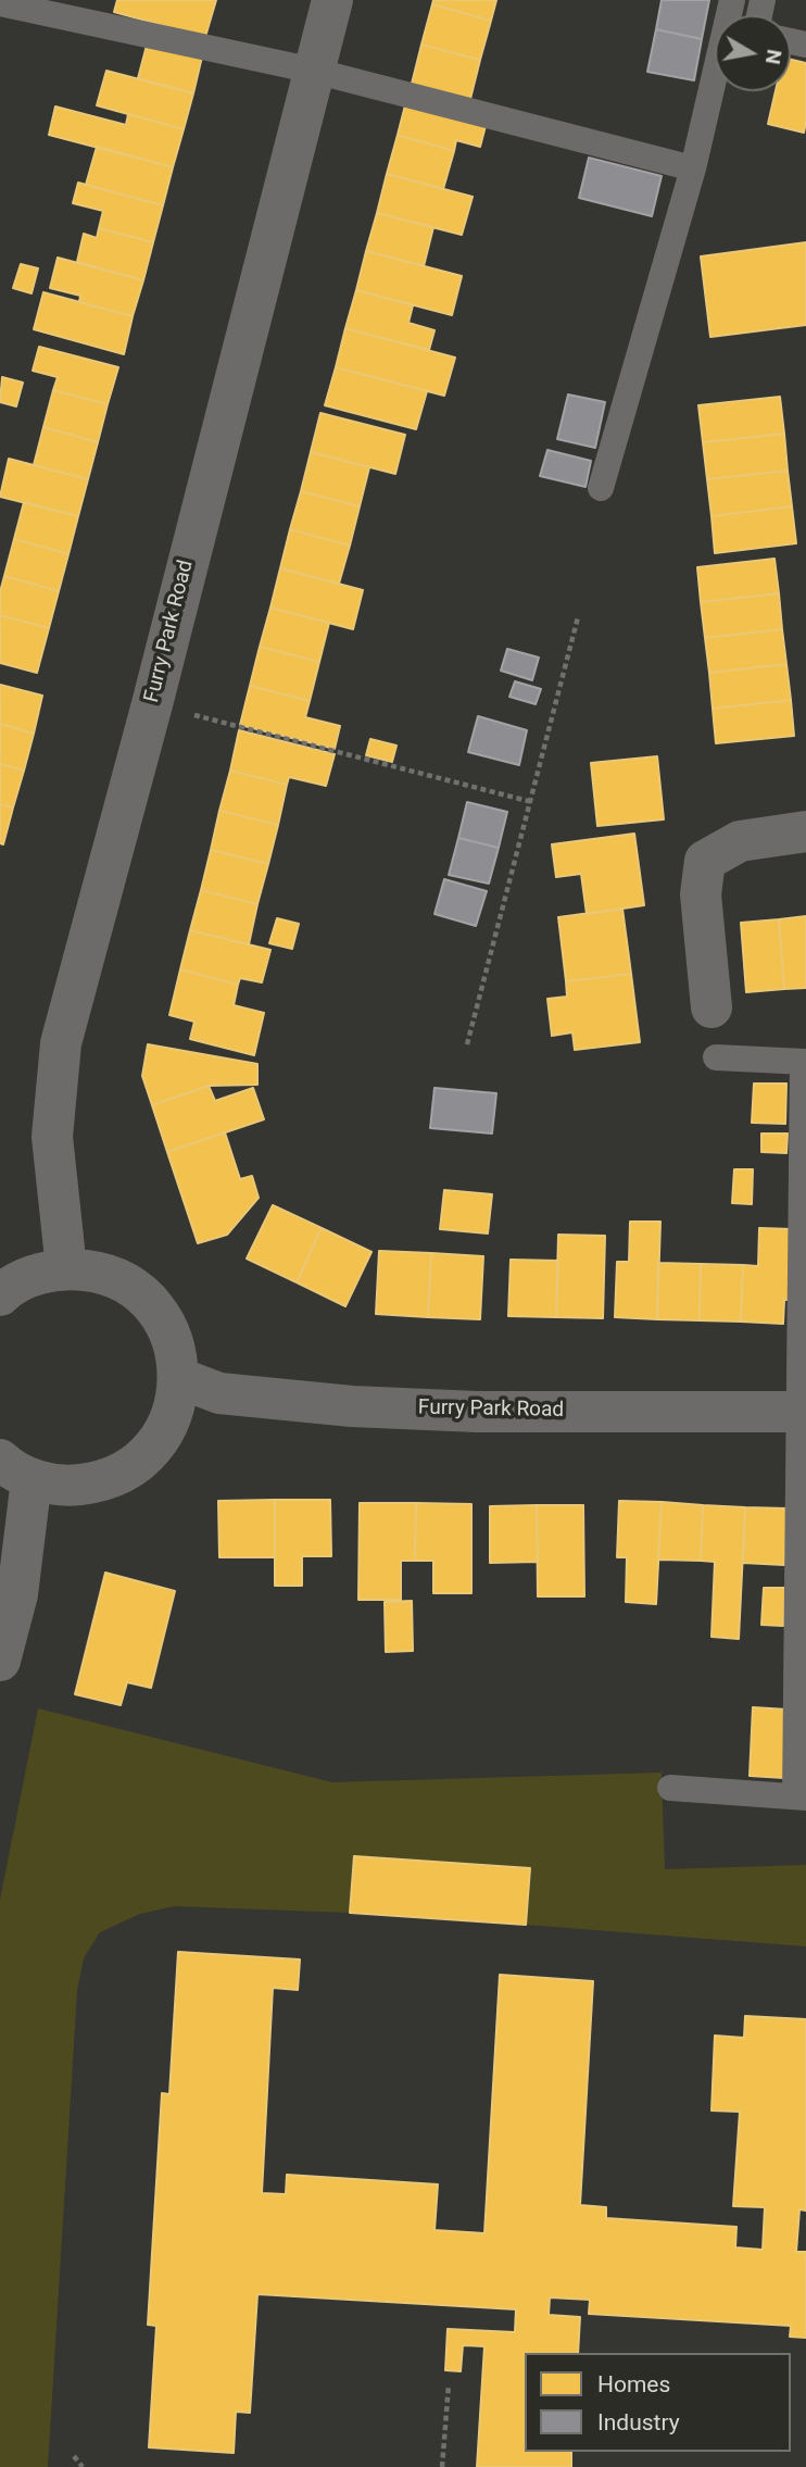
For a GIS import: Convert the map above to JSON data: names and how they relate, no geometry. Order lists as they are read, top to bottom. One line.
{"streets":{"street":["Furry Park Road"]},"legend":["Homes","Industry"],"north":"right"}
